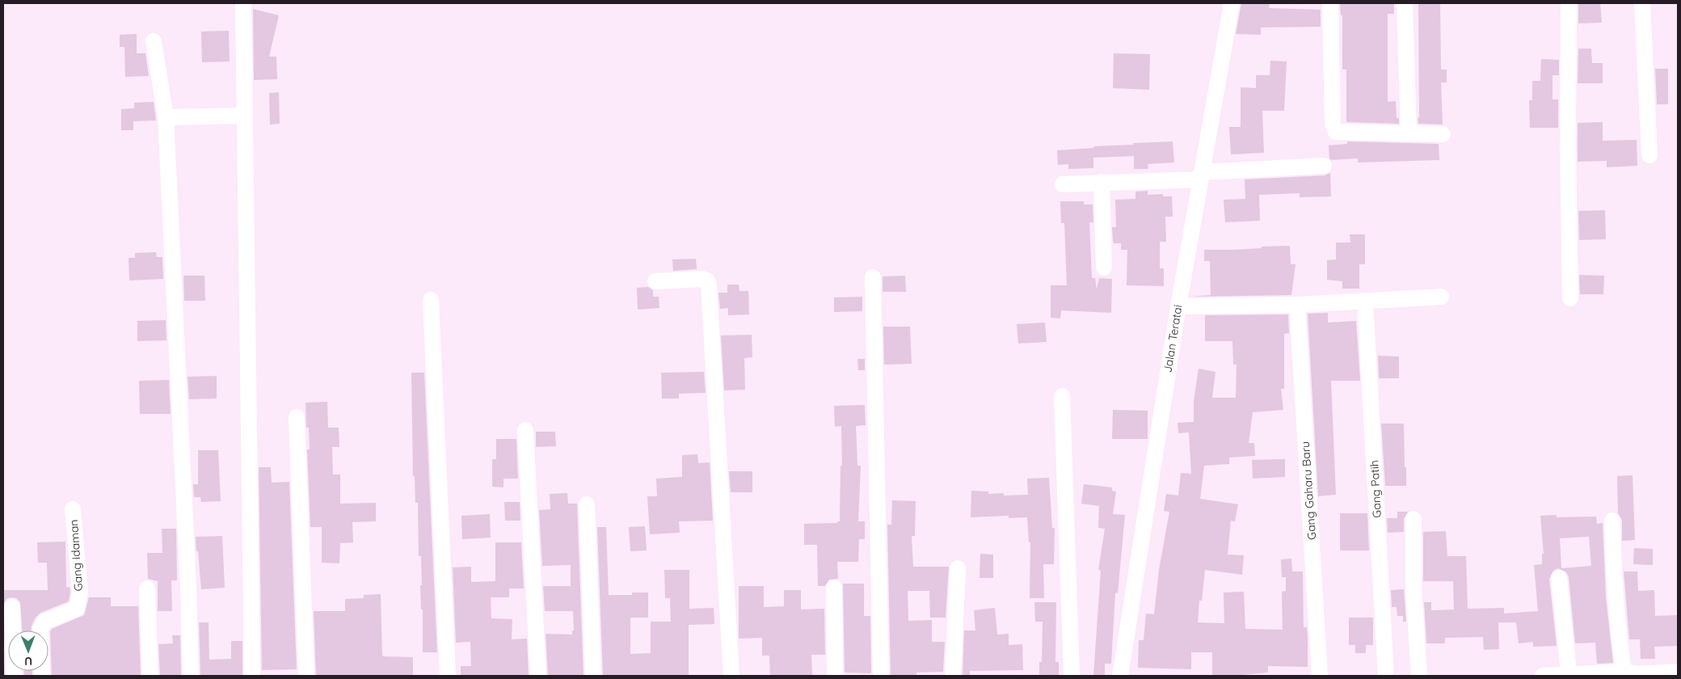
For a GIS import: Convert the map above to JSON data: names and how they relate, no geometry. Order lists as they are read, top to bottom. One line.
{"streets":{"street":["Jalan Teratai","Gang Patih","Gang Gaharu Baru","Gang Idaman"]},"north":"bottom"}
